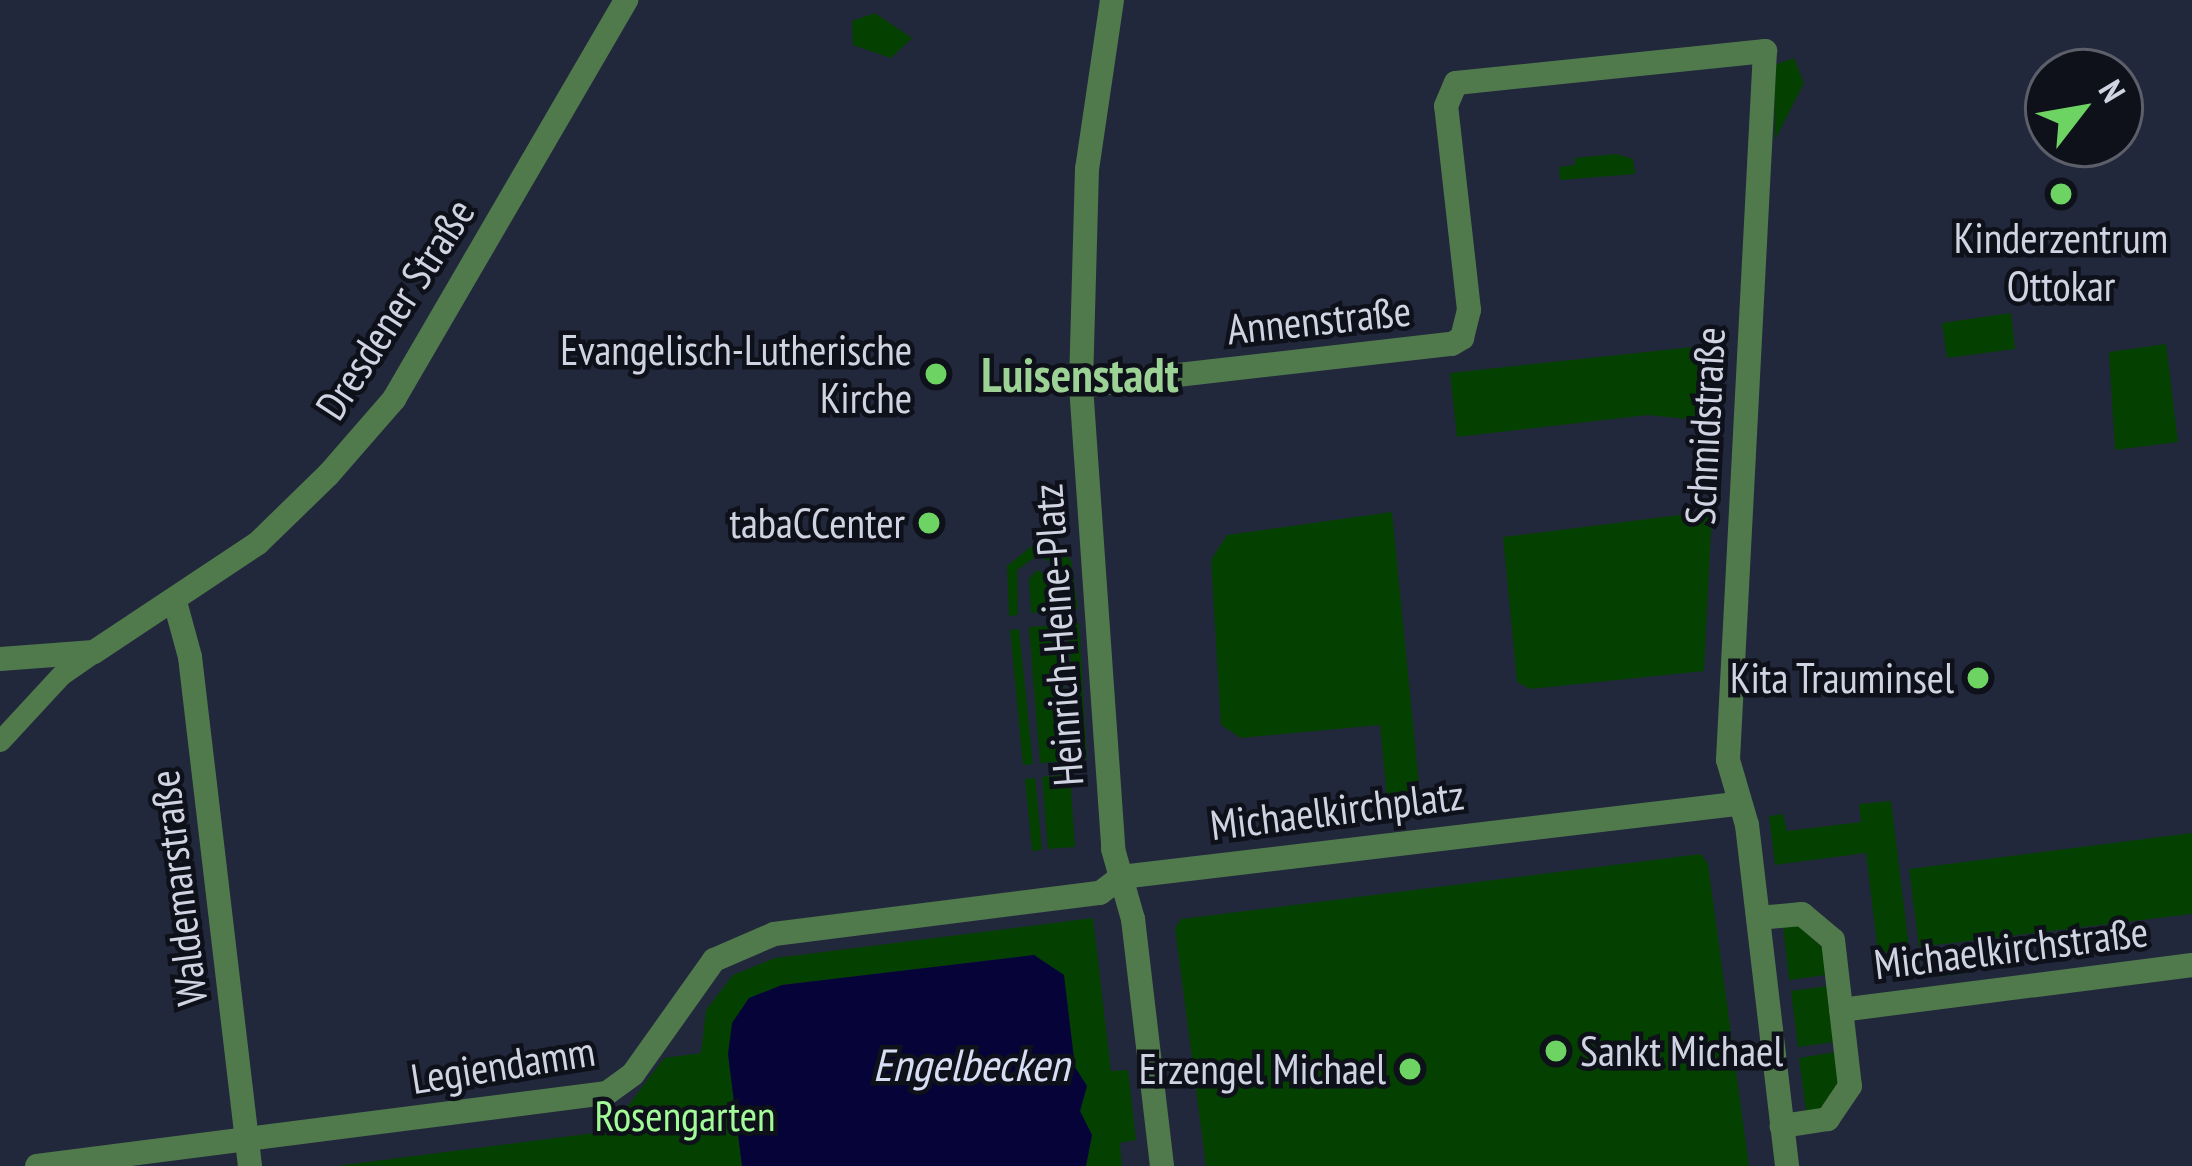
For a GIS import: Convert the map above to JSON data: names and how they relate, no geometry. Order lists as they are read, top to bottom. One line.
{"streets":{"street":["Dresdener Straße","Annenstraße","Schmidstraße","Heinrich-Heine-Platz","Michaelkirchplatz","Waldemarstraße","Michaelkirchstraße","Legiendamm"]},"crossings":[["Dresdener Straße","Waldemarstraße"],["Annenstraße","Schmidstraße"],["Annenstraße","Heinrich-Heine-Platz"],["Schmidstraße","Michaelkirchplatz"],["Heinrich-Heine-Platz","Michaelkirchplatz"],["Heinrich-Heine-Platz","Legiendamm"],["Michaelkirchplatz","Legiendamm"],["Waldemarstraße","Legiendamm"]],"districts":["Luisenstadt"],"water":["Engelbecken"],"parks":["Rosengarten"],"places":["Kinderzentrum Ottokar","Evangelisch-Lutherische Kirche","tabaCCenter","Kita Trauminsel","Sankt Michael","Erzengel Michael"],"north":"top right"}
